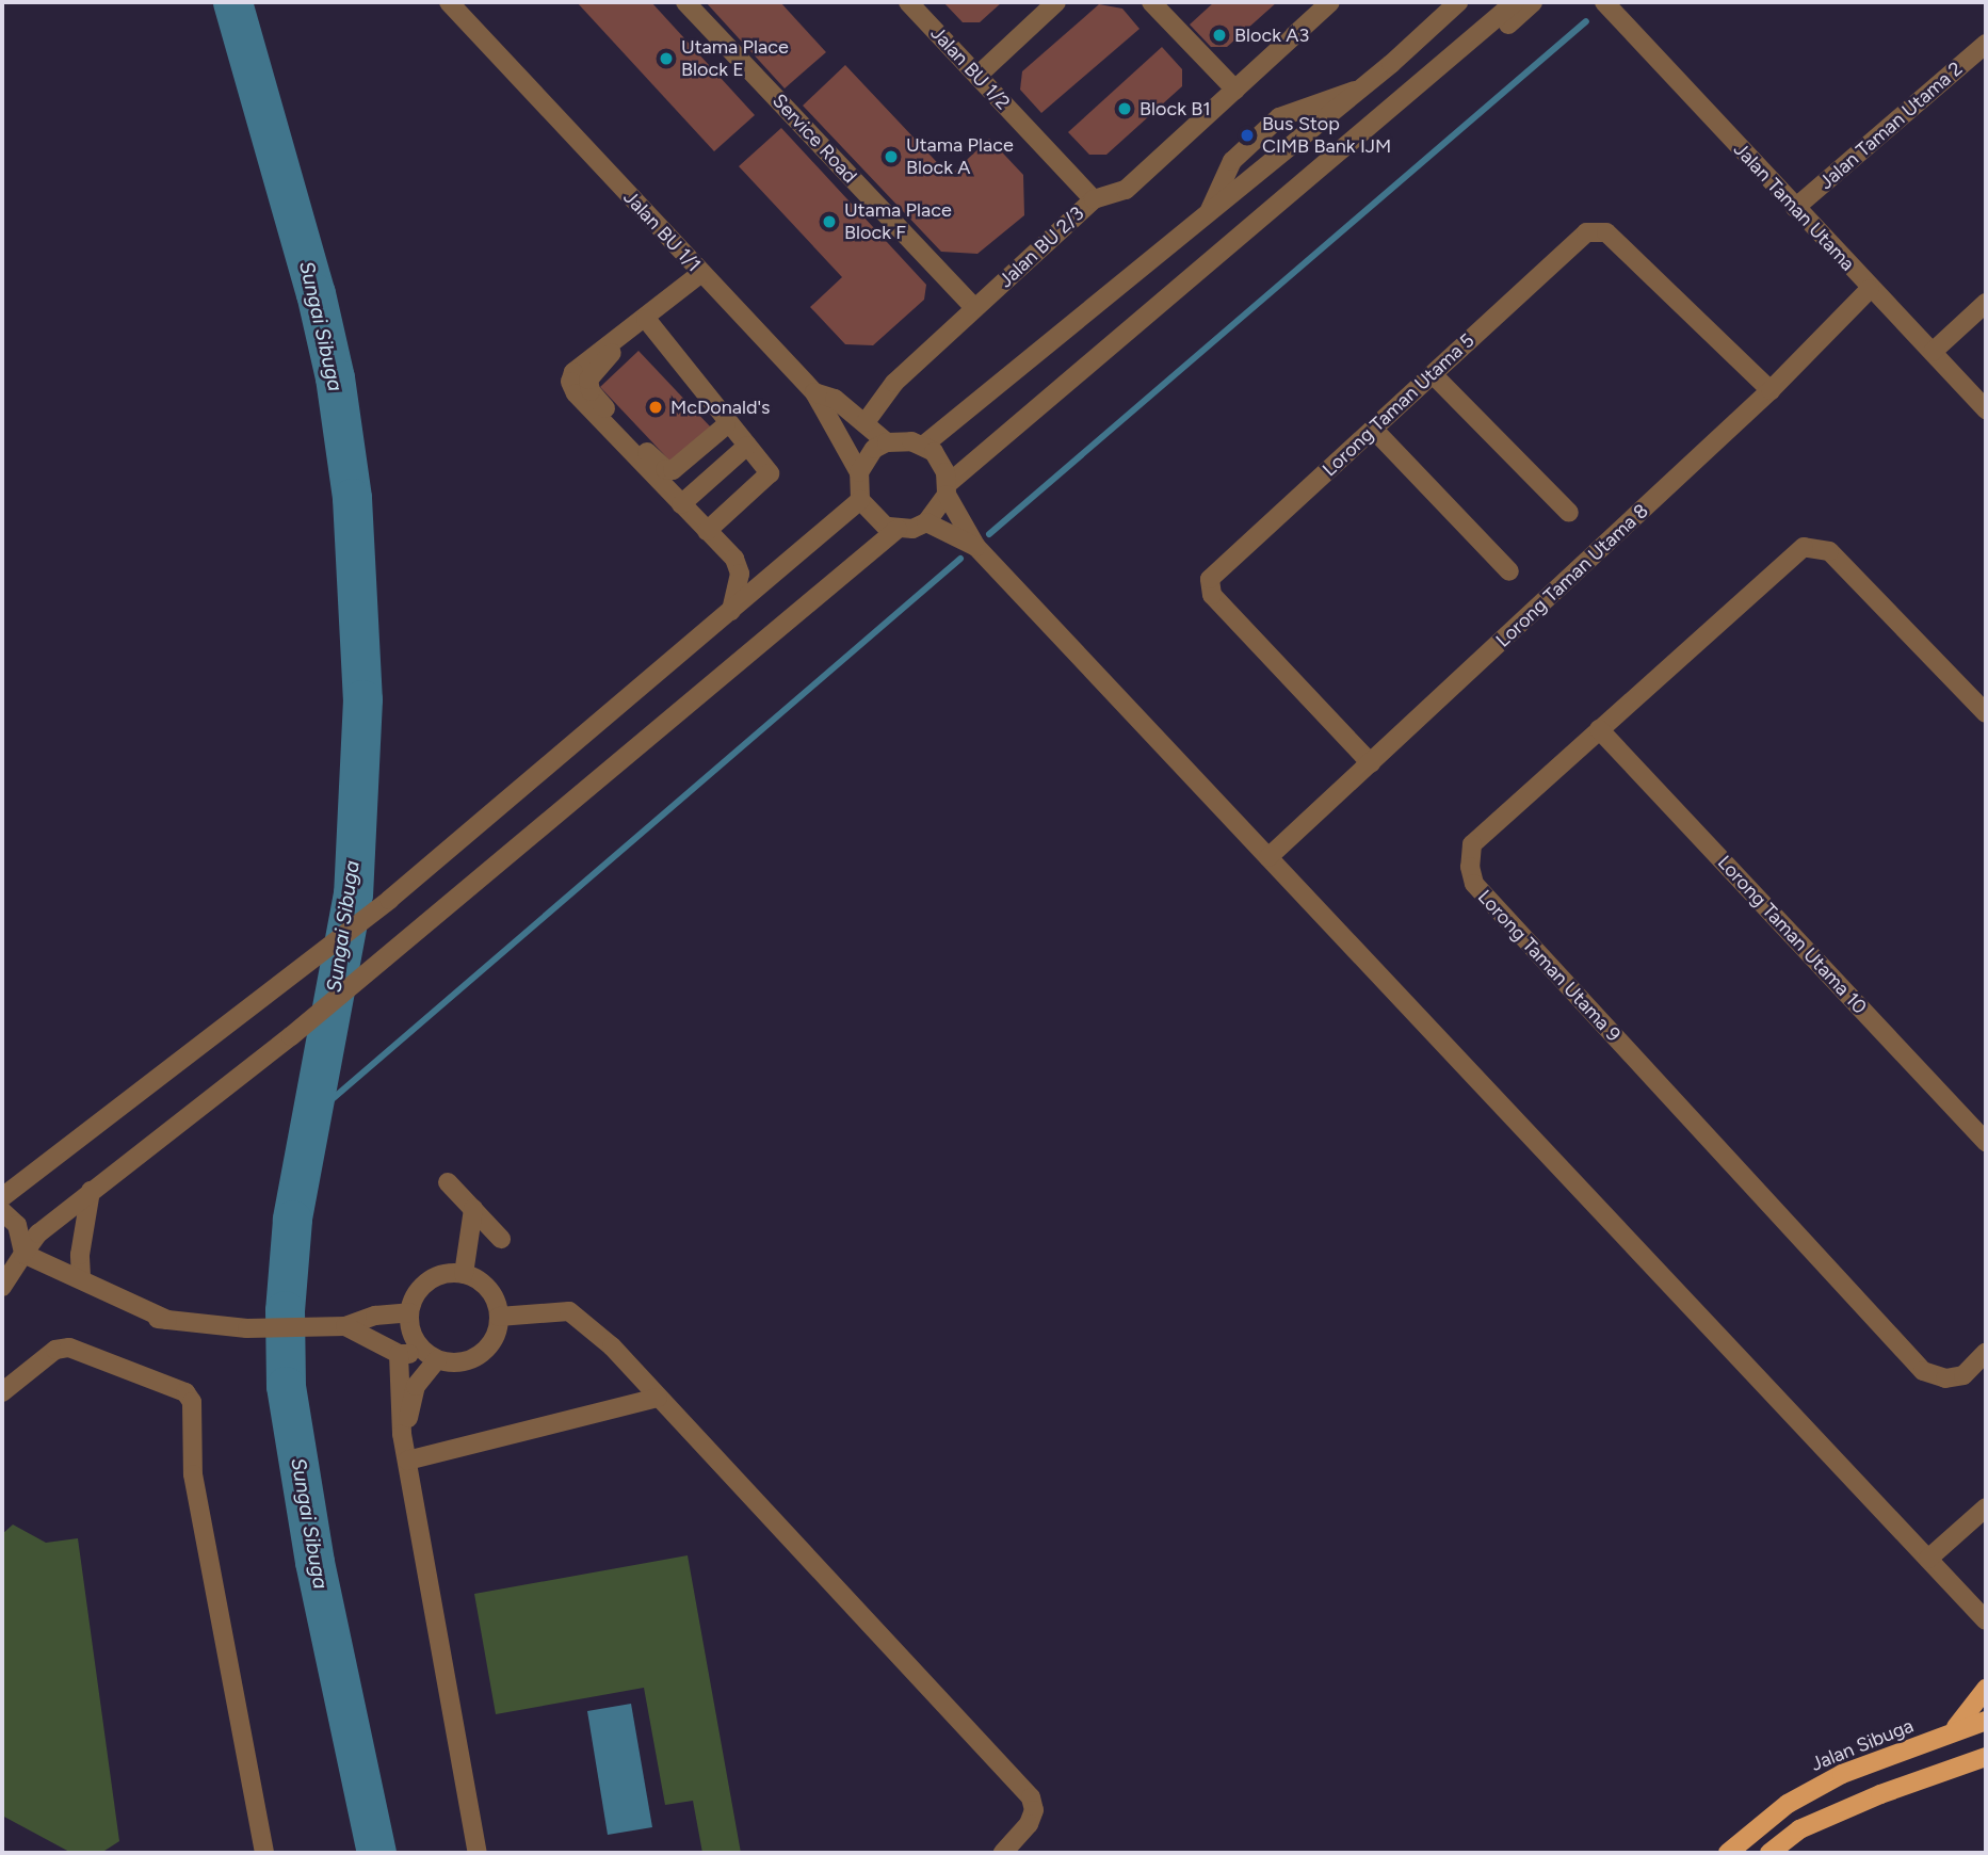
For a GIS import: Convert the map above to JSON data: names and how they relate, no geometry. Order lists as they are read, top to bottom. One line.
{"streets":{"main road":["Jalan Sibuga"],"street":["Jalan BU 1/2","Jalan Taman Utama 2","Service Road","Jalan Taman Utama","Jalan BU 1/1","Jalan BU 2/3","Lorong Taman Utama 5","Lorong Taman Utama 8","Lorong Taman Utama 10","Lorong Taman Utama 9"]},"crossings":[["Jalan BU 1/2","Jalan BU 2/3"],["Jalan Taman Utama 2","Jalan Taman Utama"],["Service Road","Jalan BU 2/3"],["Jalan Taman Utama","Lorong Taman Utama 8"],["Lorong Taman Utama 5","Lorong Taman Utama 8"],["Lorong Taman Utama 10","Lorong Taman Utama 9"]],"water":["Sungai Sibuga"],"places":["Block A3","Utama Place Block E","Block B1","Bus Stop CIMB Bank IJM","Utama Place Block A","Utama Place Block F","McDonald's"]}
